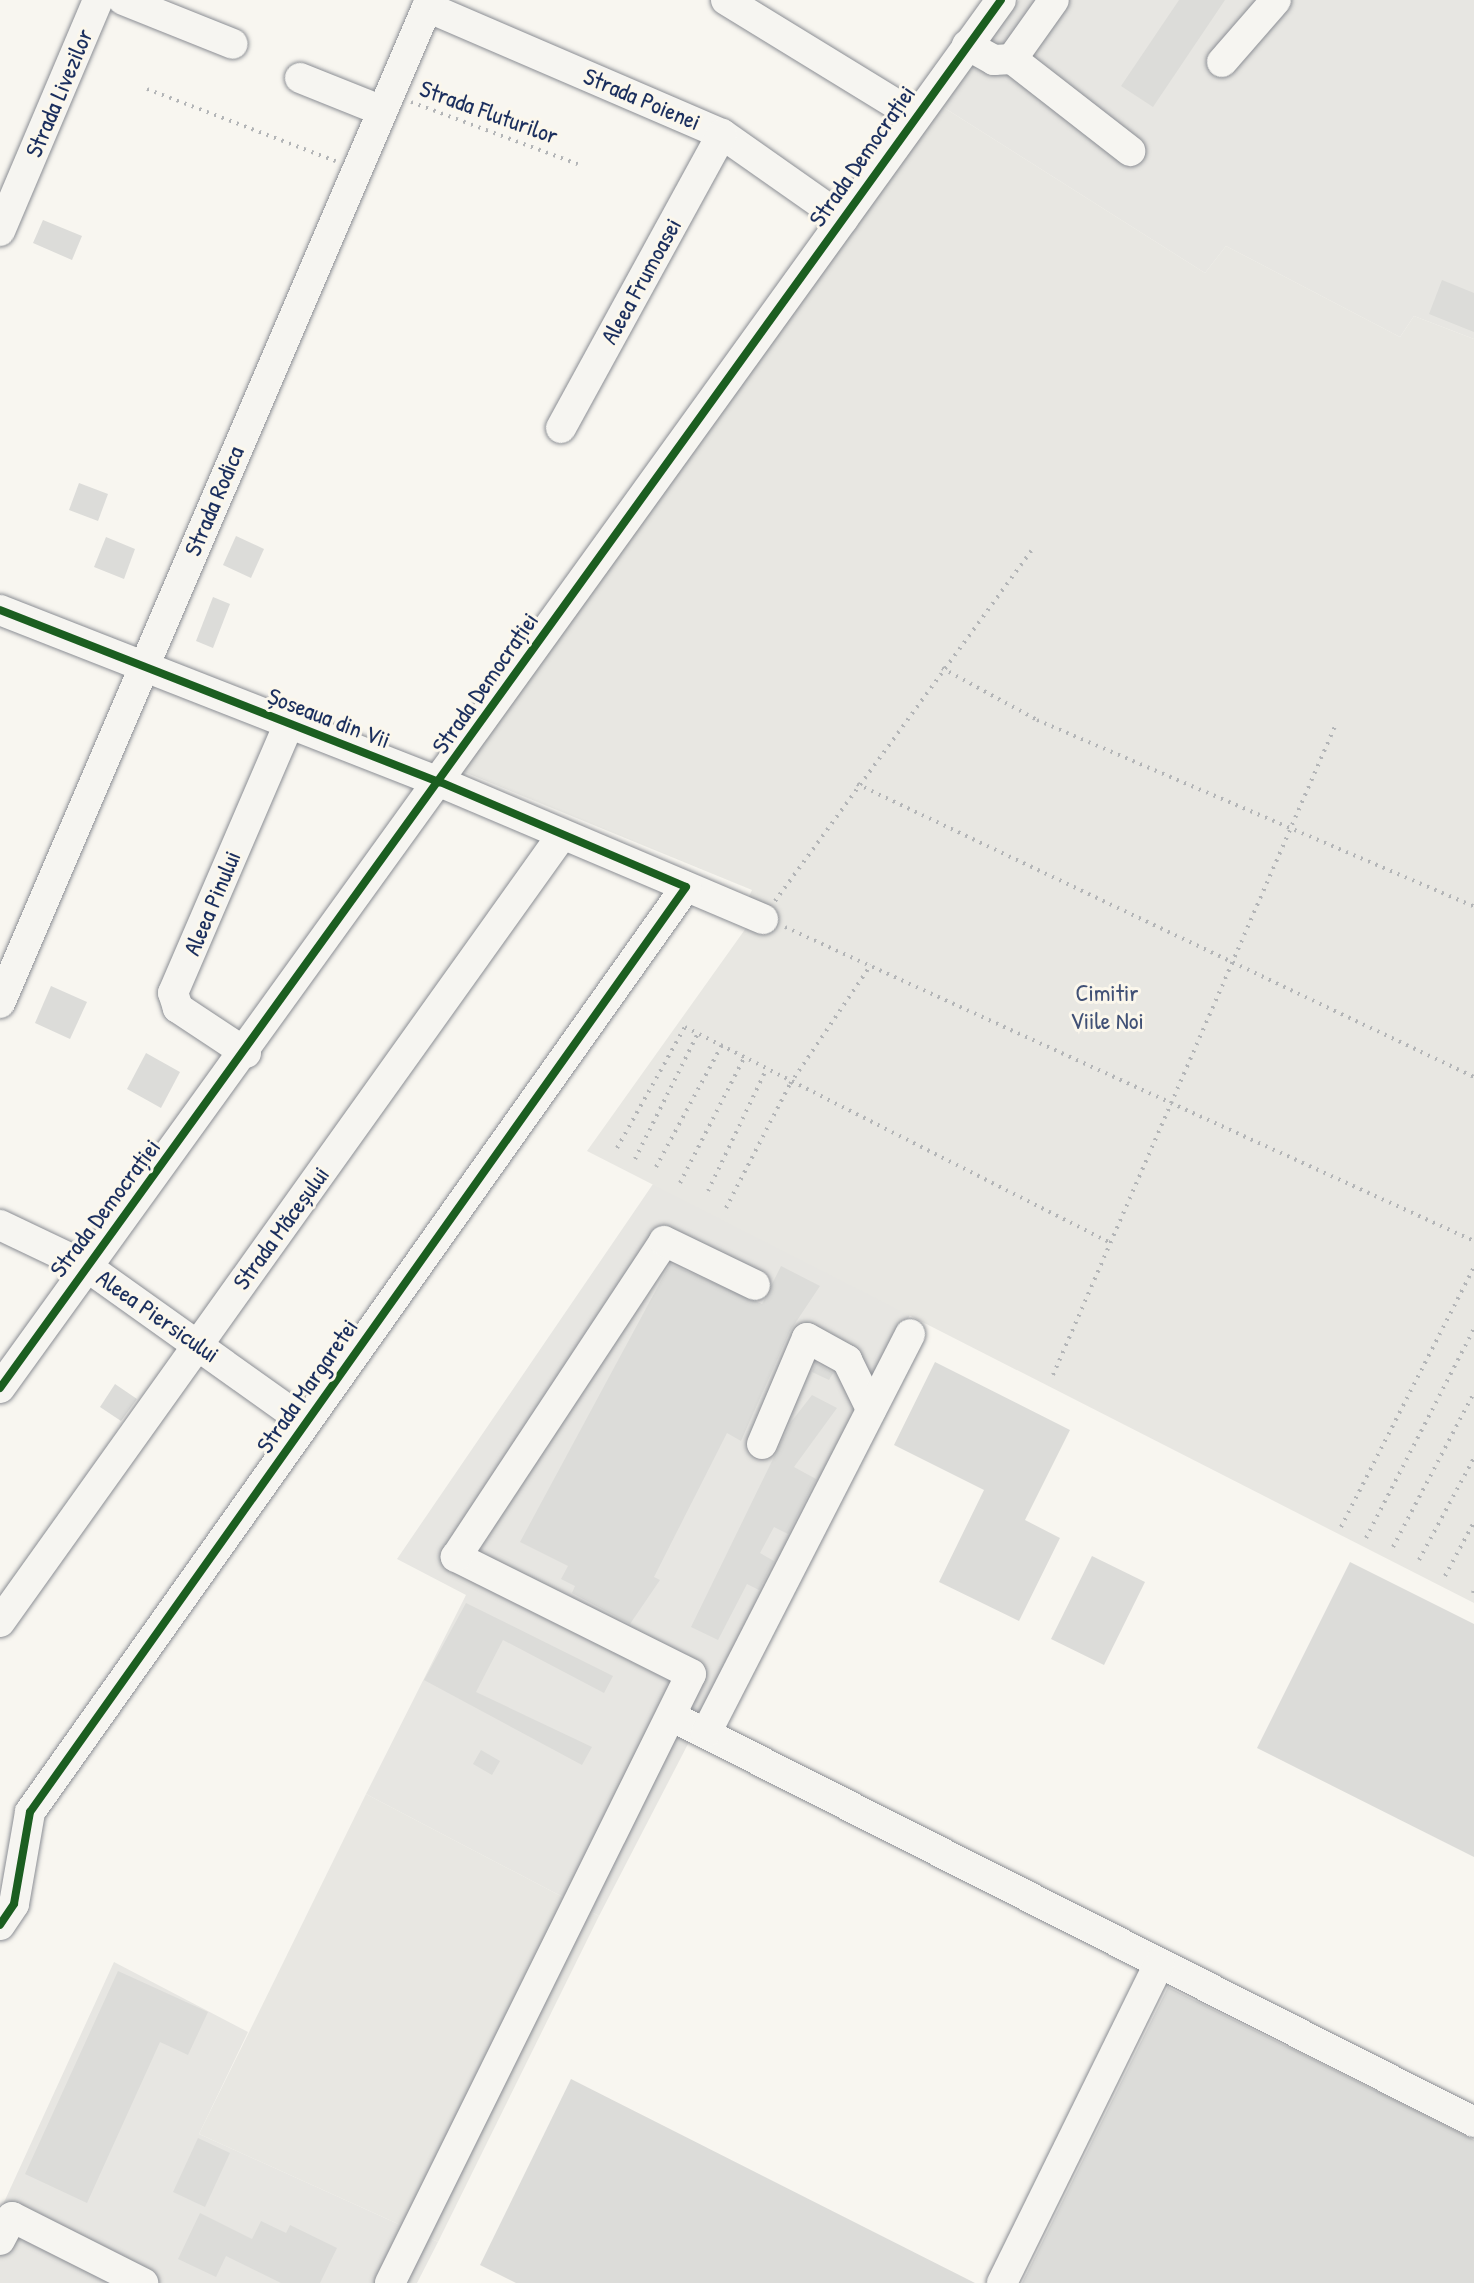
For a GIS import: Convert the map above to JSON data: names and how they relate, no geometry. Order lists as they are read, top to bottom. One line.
{"streets":{"street":["Strada Livezilor","Strada Poienei","Strada Democrației","Aleea Frumoasei","Strada Rodica","Șoseaua din Vii","Aleea Pinului","Strada Măceșului","Aleea Piersicului","Strada Margaretei"],"path":["Strada Fluturilor"]},"crossings":[["Strada Poienei","Strada Democrației"],["Strada Poienei","Aleea Frumoasei"],["Strada Poienei","Strada Rodica"],["Strada Fluturilor","Strada Rodica"],["Strada Democrației","Șoseaua din Vii"],["Strada Democrației","Aleea Pinului"],["Strada Democrației","Aleea Piersicului"],["Strada Rodica","Șoseaua din Vii"],["Șoseaua din Vii","Aleea Pinului"],["Șoseaua din Vii","Strada Măceșului"],["Șoseaua din Vii","Strada Margaretei"],["Strada Măceșului","Aleea Piersicului"],["Aleea Piersicului","Strada Margaretei"]],"parks":["Cimitir Viile Noi"]}
